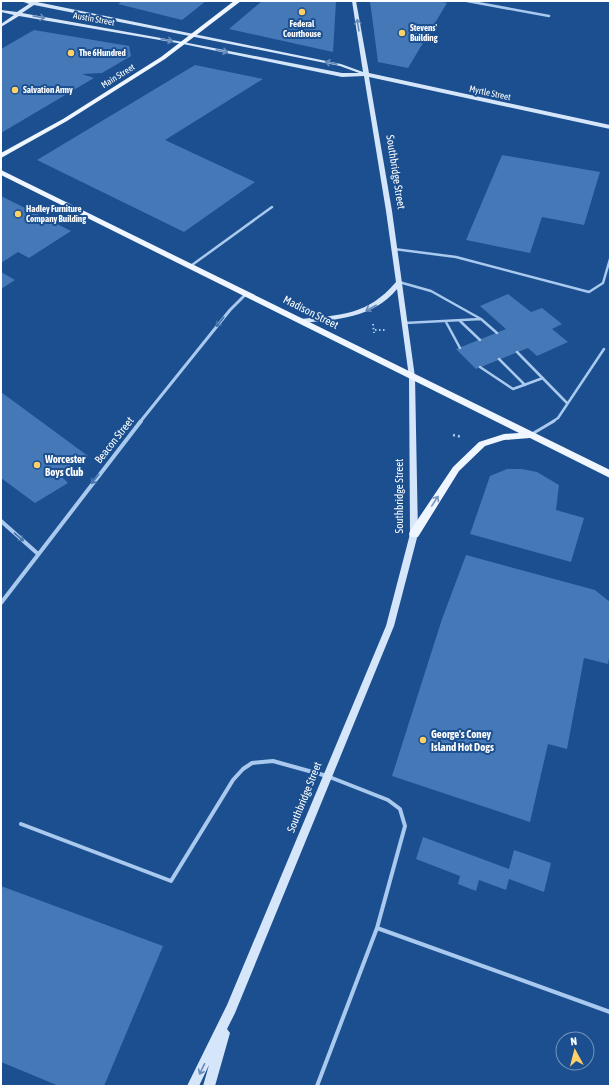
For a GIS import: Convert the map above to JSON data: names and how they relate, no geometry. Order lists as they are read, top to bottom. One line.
{"streets":{"main road":["Austin Street","Main Street","Myrtle Street","Southbridge Street","Madison Street"],"street":["Beacon Street"]},"crossings":[["Austin Street","Main Street"],["Austin Street","Myrtle Street"],["Main Street","Myrtle Street"],["Myrtle Street","Southbridge Street"],["Southbridge Street","Madison Street"],["Madison Street","Beacon Street"]],"one_way":["Beacon Street"],"places":["Federal Courthouse","Stevens' Building","The 6Hundred","Salvation Army","Hadley Furniture Company Building","Worcester Boys Club","George's Coney Island Hot Dogs"],"north":"top"}
